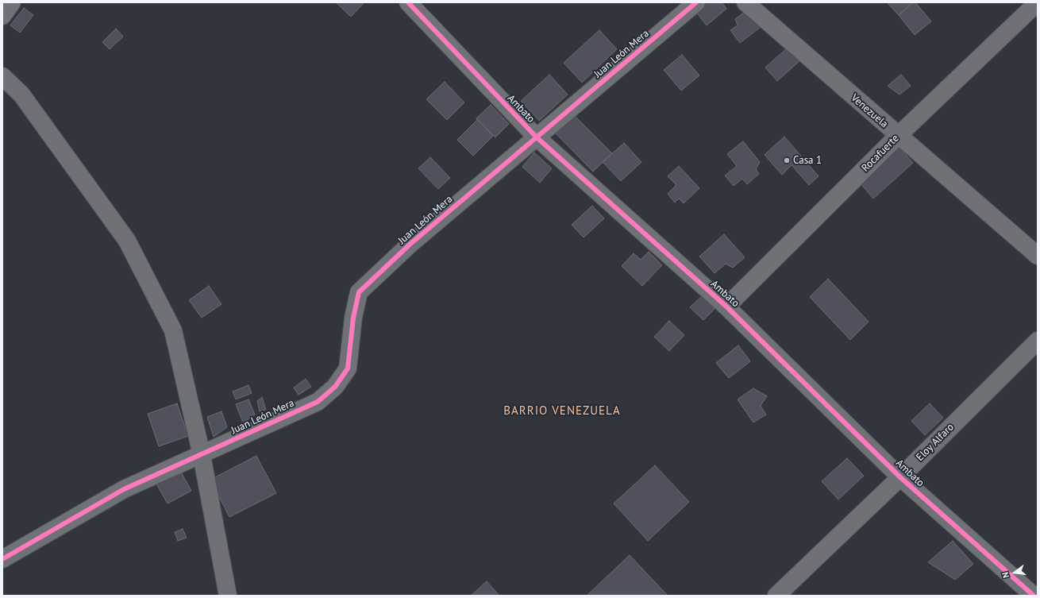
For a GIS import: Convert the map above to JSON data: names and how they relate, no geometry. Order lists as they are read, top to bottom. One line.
{"streets":{"street":["Juan León Mera","Ambato","Venezuela","Rocafuerte","Eloy Alfaro"]},"crossings":[["Juan León Mera","Ambato"],["Ambato","Rocafuerte"],["Ambato","Eloy Alfaro"],["Venezuela","Rocafuerte"]],"districts":["BARRIO VENEZUELA"],"places":["Casa 1"],"north":"left"}
